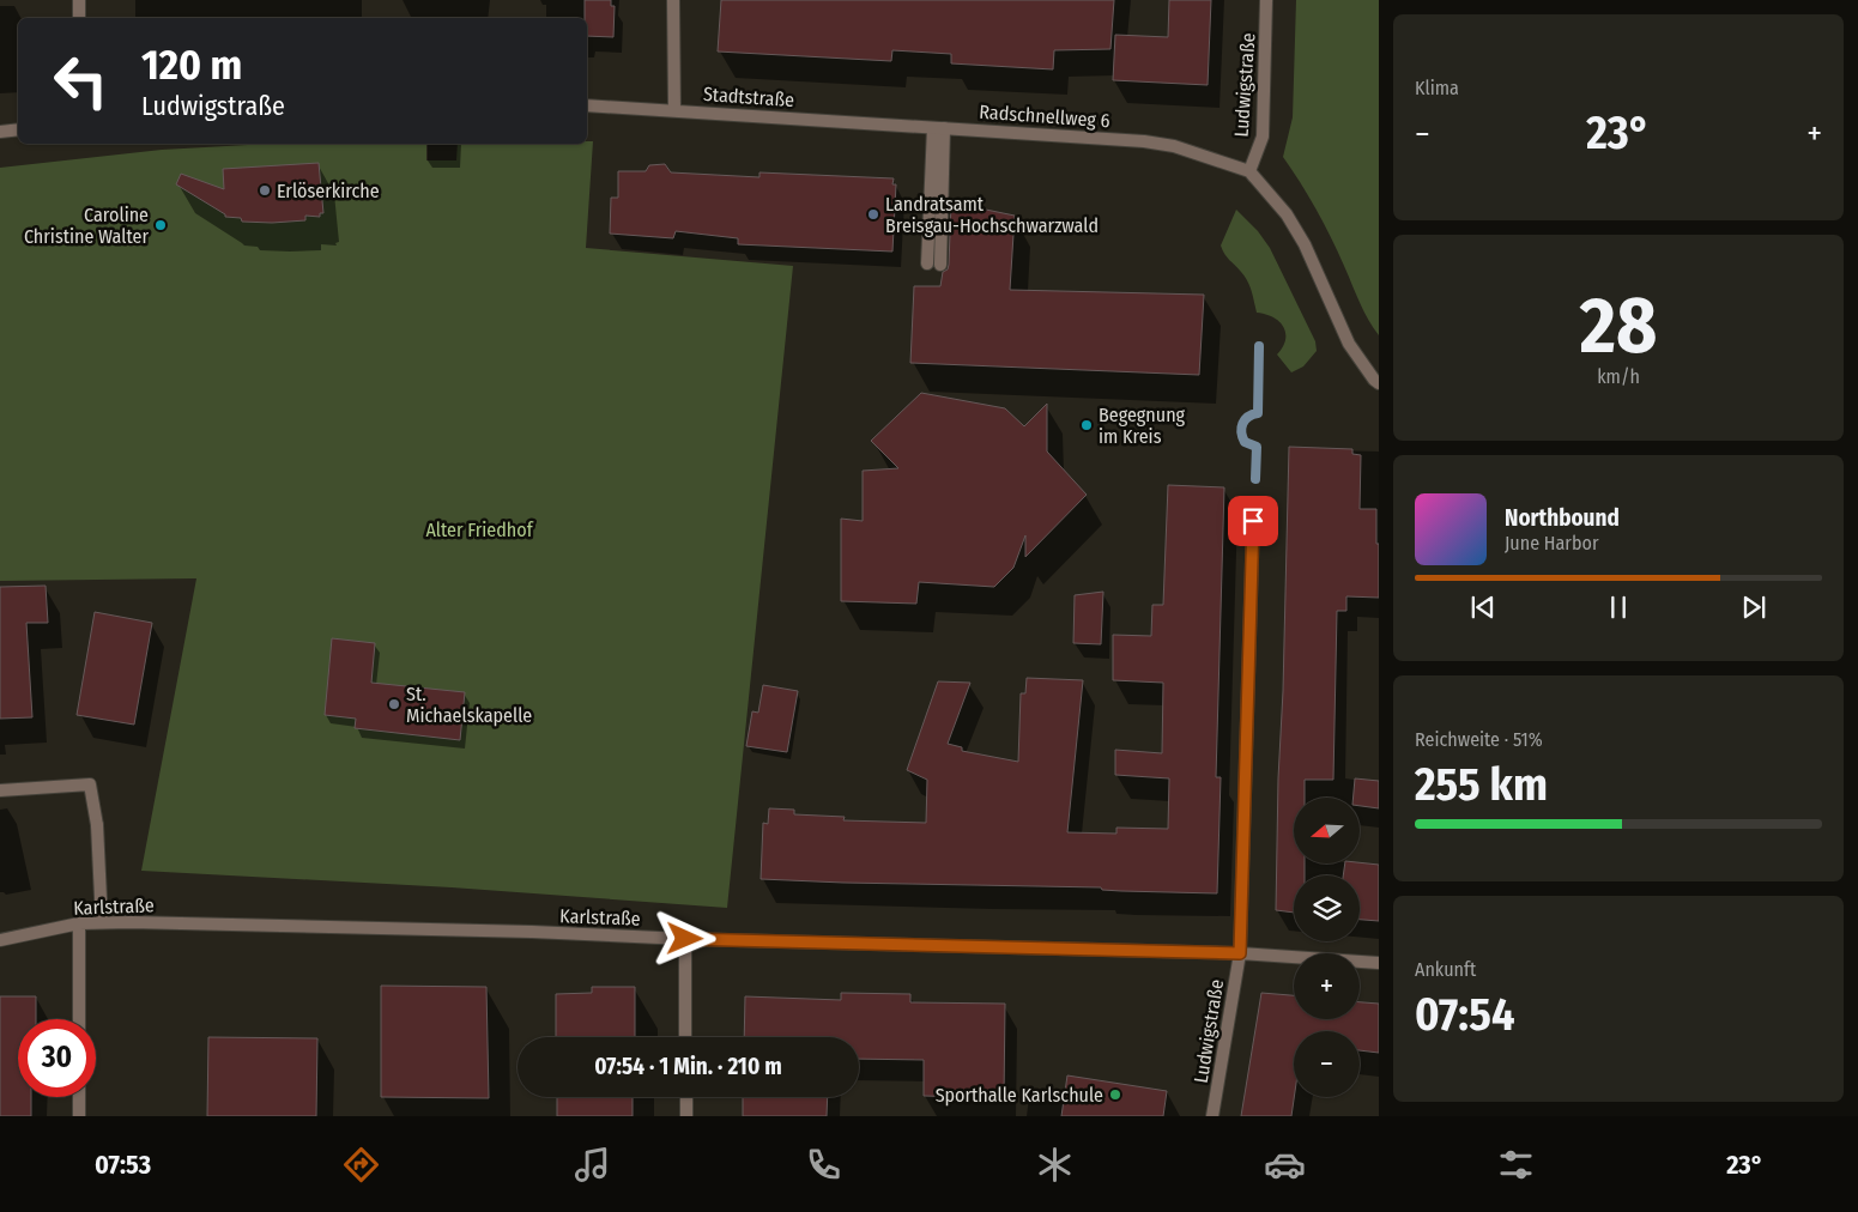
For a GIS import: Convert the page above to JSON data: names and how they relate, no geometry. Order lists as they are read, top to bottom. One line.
{"streets":{"street":["Ludwigstraße","Stadtstraße","Radschnellweg 6","Karlstraße"]},"crossings":[["Ludwigstraße","Radschnellweg 6"],["Ludwigstraße","Karlstraße"],["Stadtstraße","Radschnellweg 6"]],"parks":["Alter Friedhof"],"places":["Erlöserkirche","Landratsamt Breisgau-Hochschwarzwald","Caroline Christine Walter","Begegnung im Kreis","St. Michaelskapelle","Sporthalle Karlschule"],"north":"left","page":{"tile":["Klima",["28","km/h"],["Reichweite · 51%","255 km"],["Ankunft","07:54"]],"turn":["120 m","Ludwigstraße"],"heat":["−","23°","+"],"song":["Northbound","June Harbor"],"map_buttons":["+","−"],"limit":"30","trip":"07:54 · 1 Min. · 210 m","tabs":["07:53","23°"]}}
